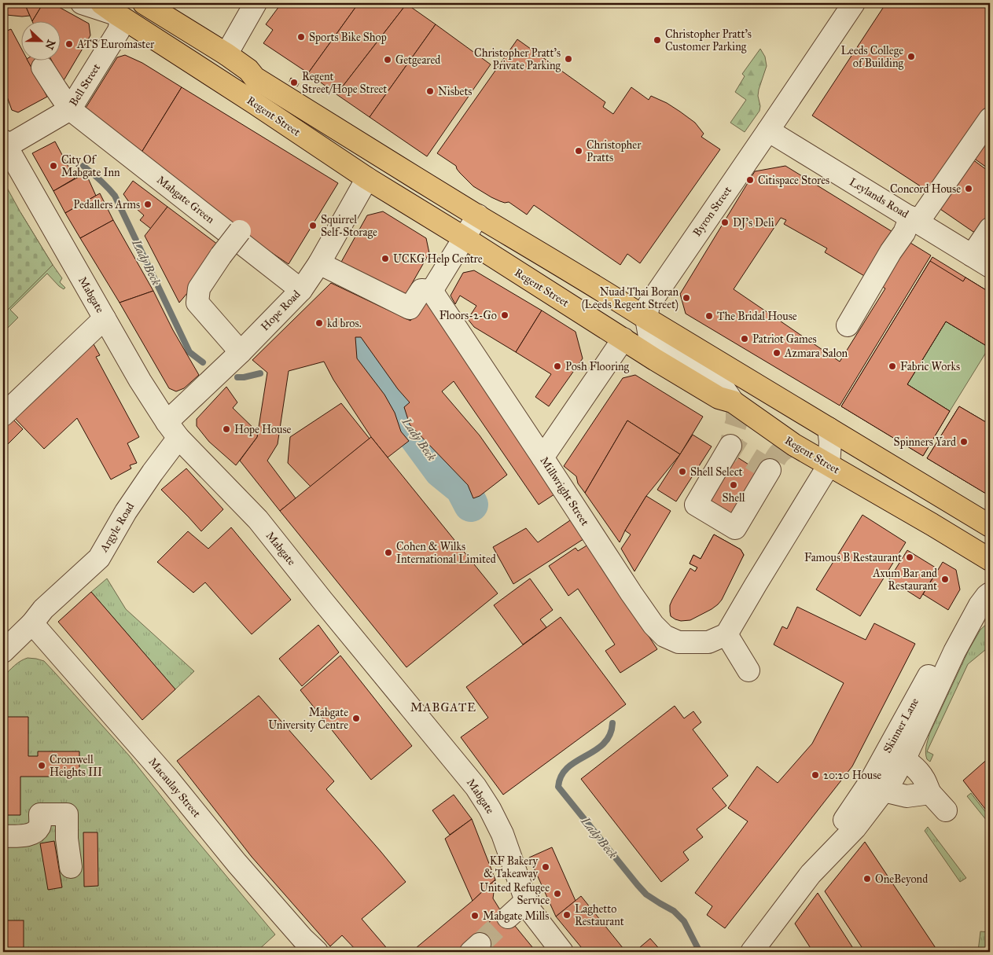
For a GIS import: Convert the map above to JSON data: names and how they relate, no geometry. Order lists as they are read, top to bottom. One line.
{"streets":{"highway":["Regent Street"],"street":["Bell Street","Leylands Road","Mabgate Green","Byron Street","Mabgate","Hope Road","Millwright Street","Argyle Road","Skinner Lane","Macaulay Street"]},"crossings":[["Bell Street","Regent Street"],["Bell Street","Mabgate Green"],["Bell Street","Mabgate"],["Regent Street","Byron Street"],["Regent Street","Hope Road"],["Leylands Road","Byron Street"],["Mabgate Green","Hope Road"],["Mabgate","Hope Road"],["Mabgate","Argyle Road"],["Hope Road","Argyle Road"],["Argyle Road","Macaulay Street"]],"districts":["MABGATE"],"water":["Lady Beck"],"places":["Sports Bike Shop","Christopher Pratt's Customer Parking","ATS Euromaster","Leeds College of Building","Christopher Pratt's Private Parking","Getgeared","Regent Street/Hope Street","Nisbets","Christopher Pratts","City Of Mabgate Inn","Citispace Stores","Concord House","Pedallers Arms","DJ's Deli","Squirrel Self-Storage","UCKG Help Centre","Nuad Thai Boran (Leeds Regent Street)","Floors-2-Go","The Bridal House","kd bros.","Patriot Games","Azmara Salon","Posh Flooring","Fabric Works","Hope House","Spinners Yard","Shell Select","Shell","Cohen & Wilks International Limited","Famous B Restaurant","Axum Bar and Restaurant","Mabgate University Centre","Cromwell Heights III","20:20 House","KF Bakery & Takeaway","OneBeyond","United Refugee Service","Laghetto Restaurant","Mabgate Mills"],"north":"right"}
